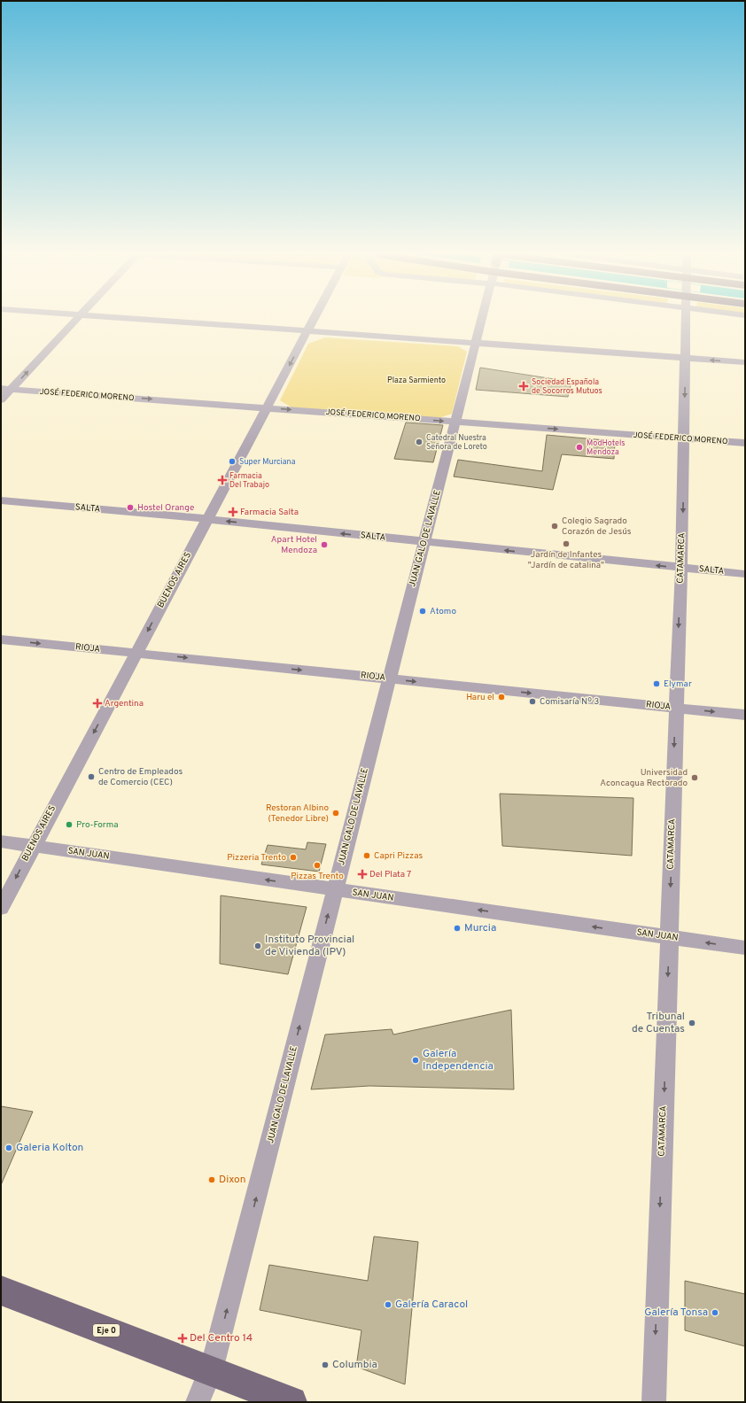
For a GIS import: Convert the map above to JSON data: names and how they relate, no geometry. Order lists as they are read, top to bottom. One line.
{"streets":{"main road":["Eje 0"],"street":["JOSÉ FEDERICO MORENO","SALTA","JUAN GALO DE LAVALLE","CATAMARCA","BUENOS AIRES","RIOJA","SAN JUAN"]},"crossings":[["JOSÉ FEDERICO MORENO","JUAN GALO DE LAVALLE"],["JOSÉ FEDERICO MORENO","CATAMARCA"],["JOSÉ FEDERICO MORENO","BUENOS AIRES"],["SALTA","JUAN GALO DE LAVALLE"],["SALTA","CATAMARCA"],["SALTA","BUENOS AIRES"],["JUAN GALO DE LAVALLE","RIOJA"],["JUAN GALO DE LAVALLE","SAN JUAN"],["JUAN GALO DE LAVALLE","Eje 0"],["CATAMARCA","RIOJA"],["CATAMARCA","SAN JUAN"],["BUENOS AIRES","RIOJA"],["BUENOS AIRES","SAN JUAN"]],"one_way":["SALTA","JUAN GALO DE LAVALLE","CATAMARCA","BUENOS AIRES","RIOJA","SAN JUAN"],"parks":["Plaza Sarmiento"],"places":{"health":["Sociedad Española de Socorros Mutuos","Farmacia Del Trabajo","Farmacia Salta","Argentina","Del Plata 7","Del Centro 14"],"other":["Catedral Nuestra Señora de Loreto","ModHotels Mendoza","Super Murciana","Hostel Orange","Colegio Sagrado Corazón de Jesús","Jardín de Infantes \"Jardín de catalina\"","Apart Hotel Mendoza","Atomo","Elymar","Haru el","Comisaría Nº 3","Centro de Empleados de Comercio (CEC)","Universidad Aconcagua Rectorado","Restoran Albino (Tenedor Libre)","Pro-Forma","Capri Pizzas","Pizzeria Trento","Pizzas Trento","Murcia","Instituto Provincial de Vivienda (IPV)","Tribunal de Cuentas","Galería Independencia","Galeria Kolton","Dixon","Galería Caracol","Galería Tonsa","Columbia"]}}
